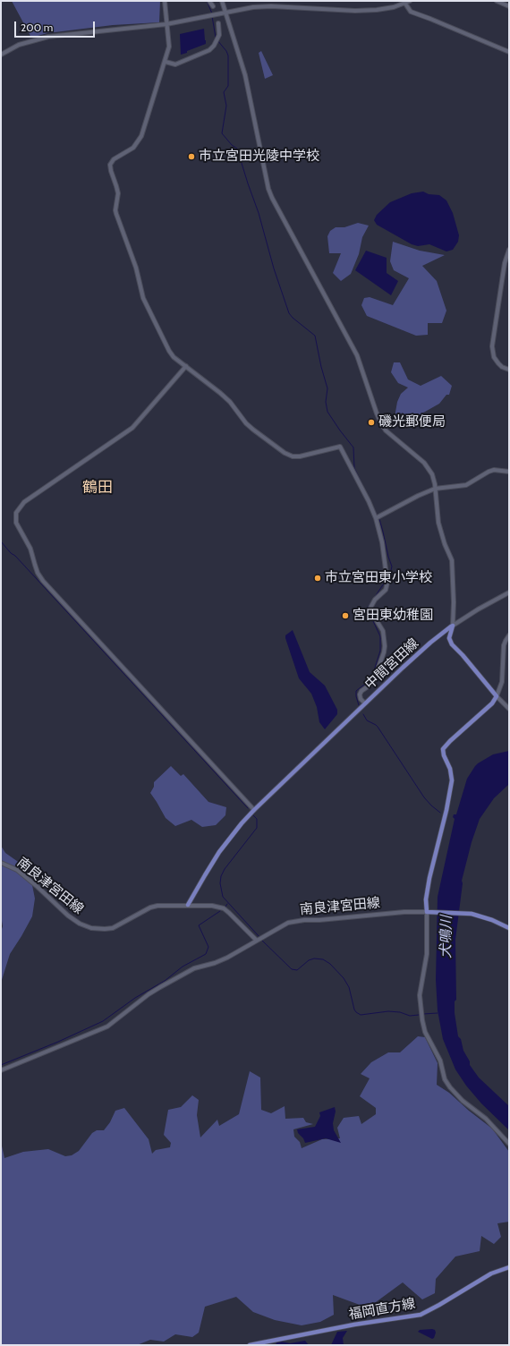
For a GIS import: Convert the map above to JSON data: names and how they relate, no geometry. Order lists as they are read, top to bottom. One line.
{"streets":{"main road":["中間宮田線","福岡直方線"],"street":["南良津宮田線"]},"crossings":[["中間宮田線","南良津宮田線"]],"districts":["鶴田"],"water":["犬鳴川"],"places":["市立宮田光陵中学校","磯光郵便局","市立宮田東小学校","宮田東幼稚園"],"scale_bar":"200 m"}
